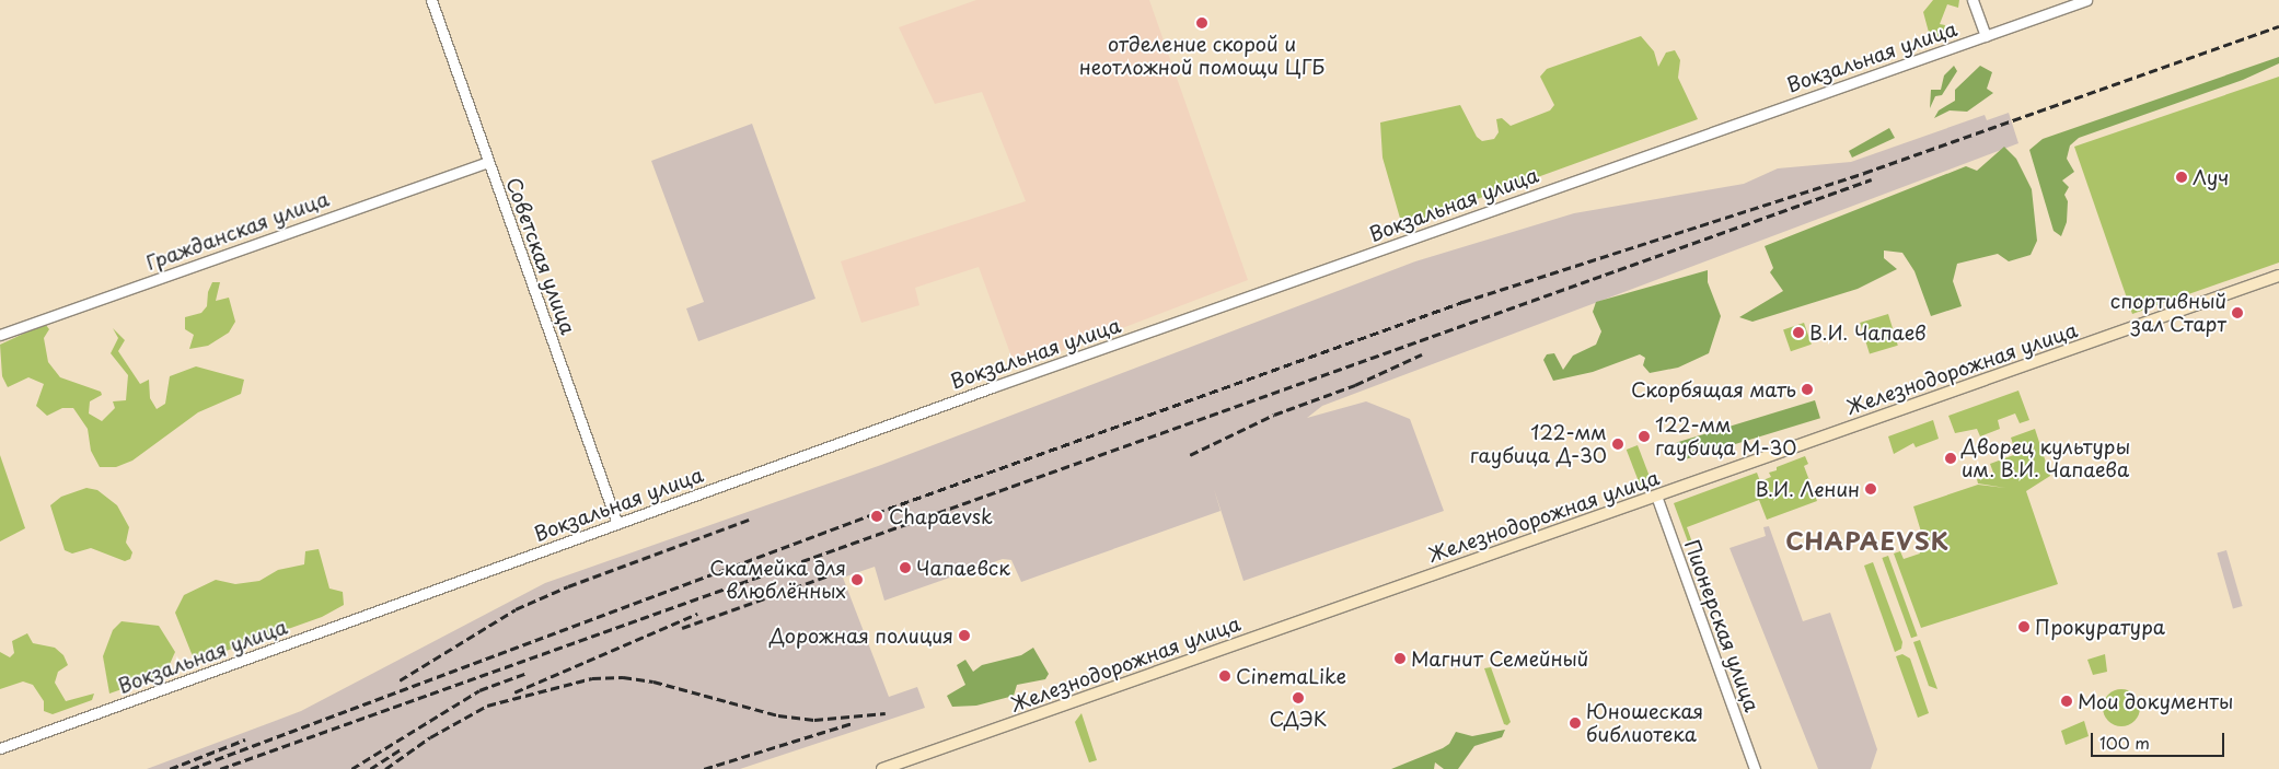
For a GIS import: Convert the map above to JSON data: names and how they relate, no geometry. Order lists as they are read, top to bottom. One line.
{"streets":{"main road":["Железнодорожная улица"],"street":["Вокзальная улица","Гражданская улица","Советская улица","Пионерская улица"]},"crossings":[["Вокзальная улица","Советская улица"],["Гражданская улица","Советская улица"],["Железнодорожная улица","Пионерская улица"]],"districts":["CHAPAEVSK"],"places":["отделение скорой и неотложной помощи ЦГБ","Луч","спортивный зал Старт","В.И. Чапаев","Скорбящая мать","122-мм гаубица М-30","122-мм гаубица Д-30","Дворец культуры им. В.И. Чапаева","В.И. Ленин","Chapaevsk","Чапаевск","Скамейка для влюблённых","Прокуратура","Дорожная полиция","Магнит Семейный","CinemaLike","СДЭК","Мои документы","Юношеская библиотека"],"scale_bar":"100 m"}
